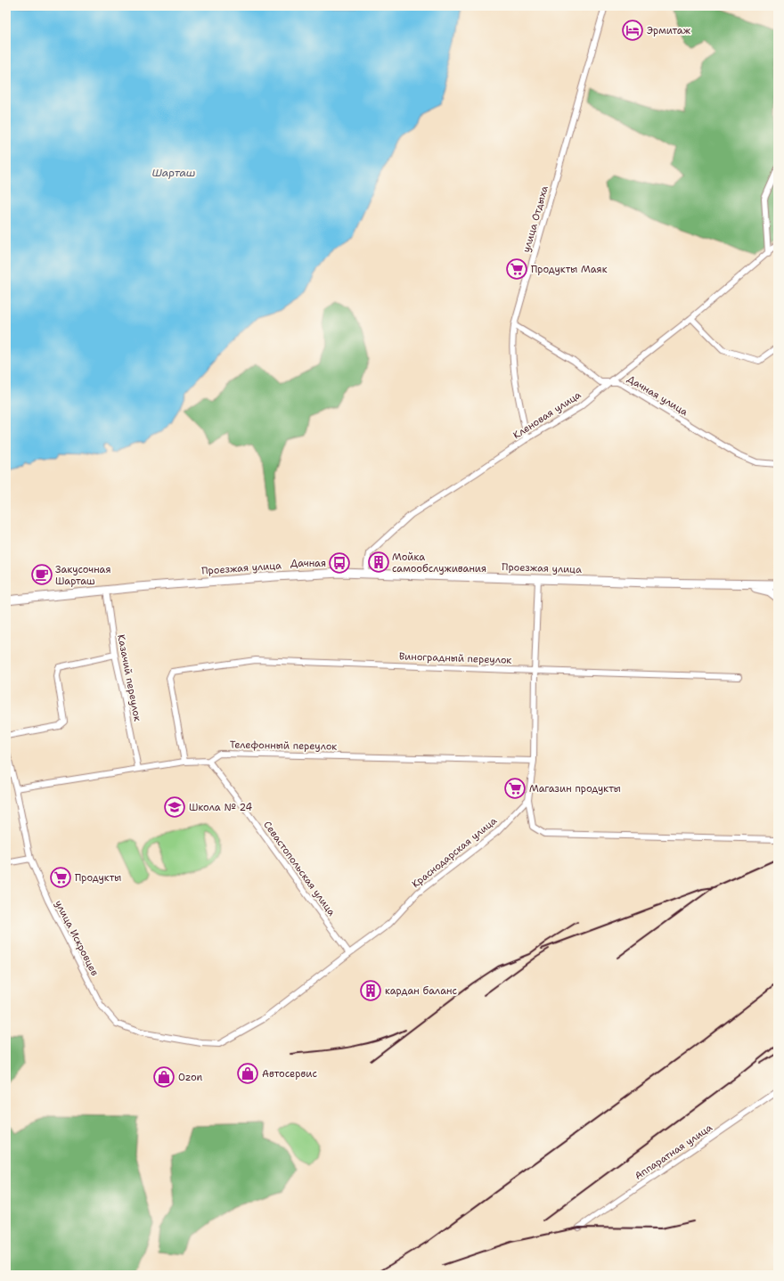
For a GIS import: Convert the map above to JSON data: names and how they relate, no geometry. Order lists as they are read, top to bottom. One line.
{"streets":{"main road":["Проезжая улица"],"street":["улица Отдыха","Дачная улица","Кленовая улица","Виноградный переулок","Казачий переулок","Телефонный переулок","Краснодарская улица","Севастопольская улица","улица Искровцев","Аппаратная улица"]},"crossings":[["улица Отдыха","Дачная улица"],["улица Отдыха","Кленовая улица"],["Дачная улица","Кленовая улица"],["Кленовая улица","Проезжая улица"],["Проезжая улица","Казачий переулок"],["Виноградный переулок","Телефонный переулок"],["Казачий переулок","Телефонный переулок"],["Телефонный переулок","Севастопольская улица"],["Телефонный переулок","улица Искровцев"],["Краснодарская улица","Севастопольская улица"],["Краснодарская улица","улица Искровцев"]],"water":["Шарташ"],"places":{"hotel":["Эрмитаж"],"supermarket":["Продукты Маяк","Магазин продукты","Продукты"],"building":["Мойка самообслуживания","кардан баланс"],"bus stop":["Дачная"],"cafe":["Закусочная Шарташ"],"school or university":["Школа № 24"],"shop":["Автосервис","Ozon"]}}
